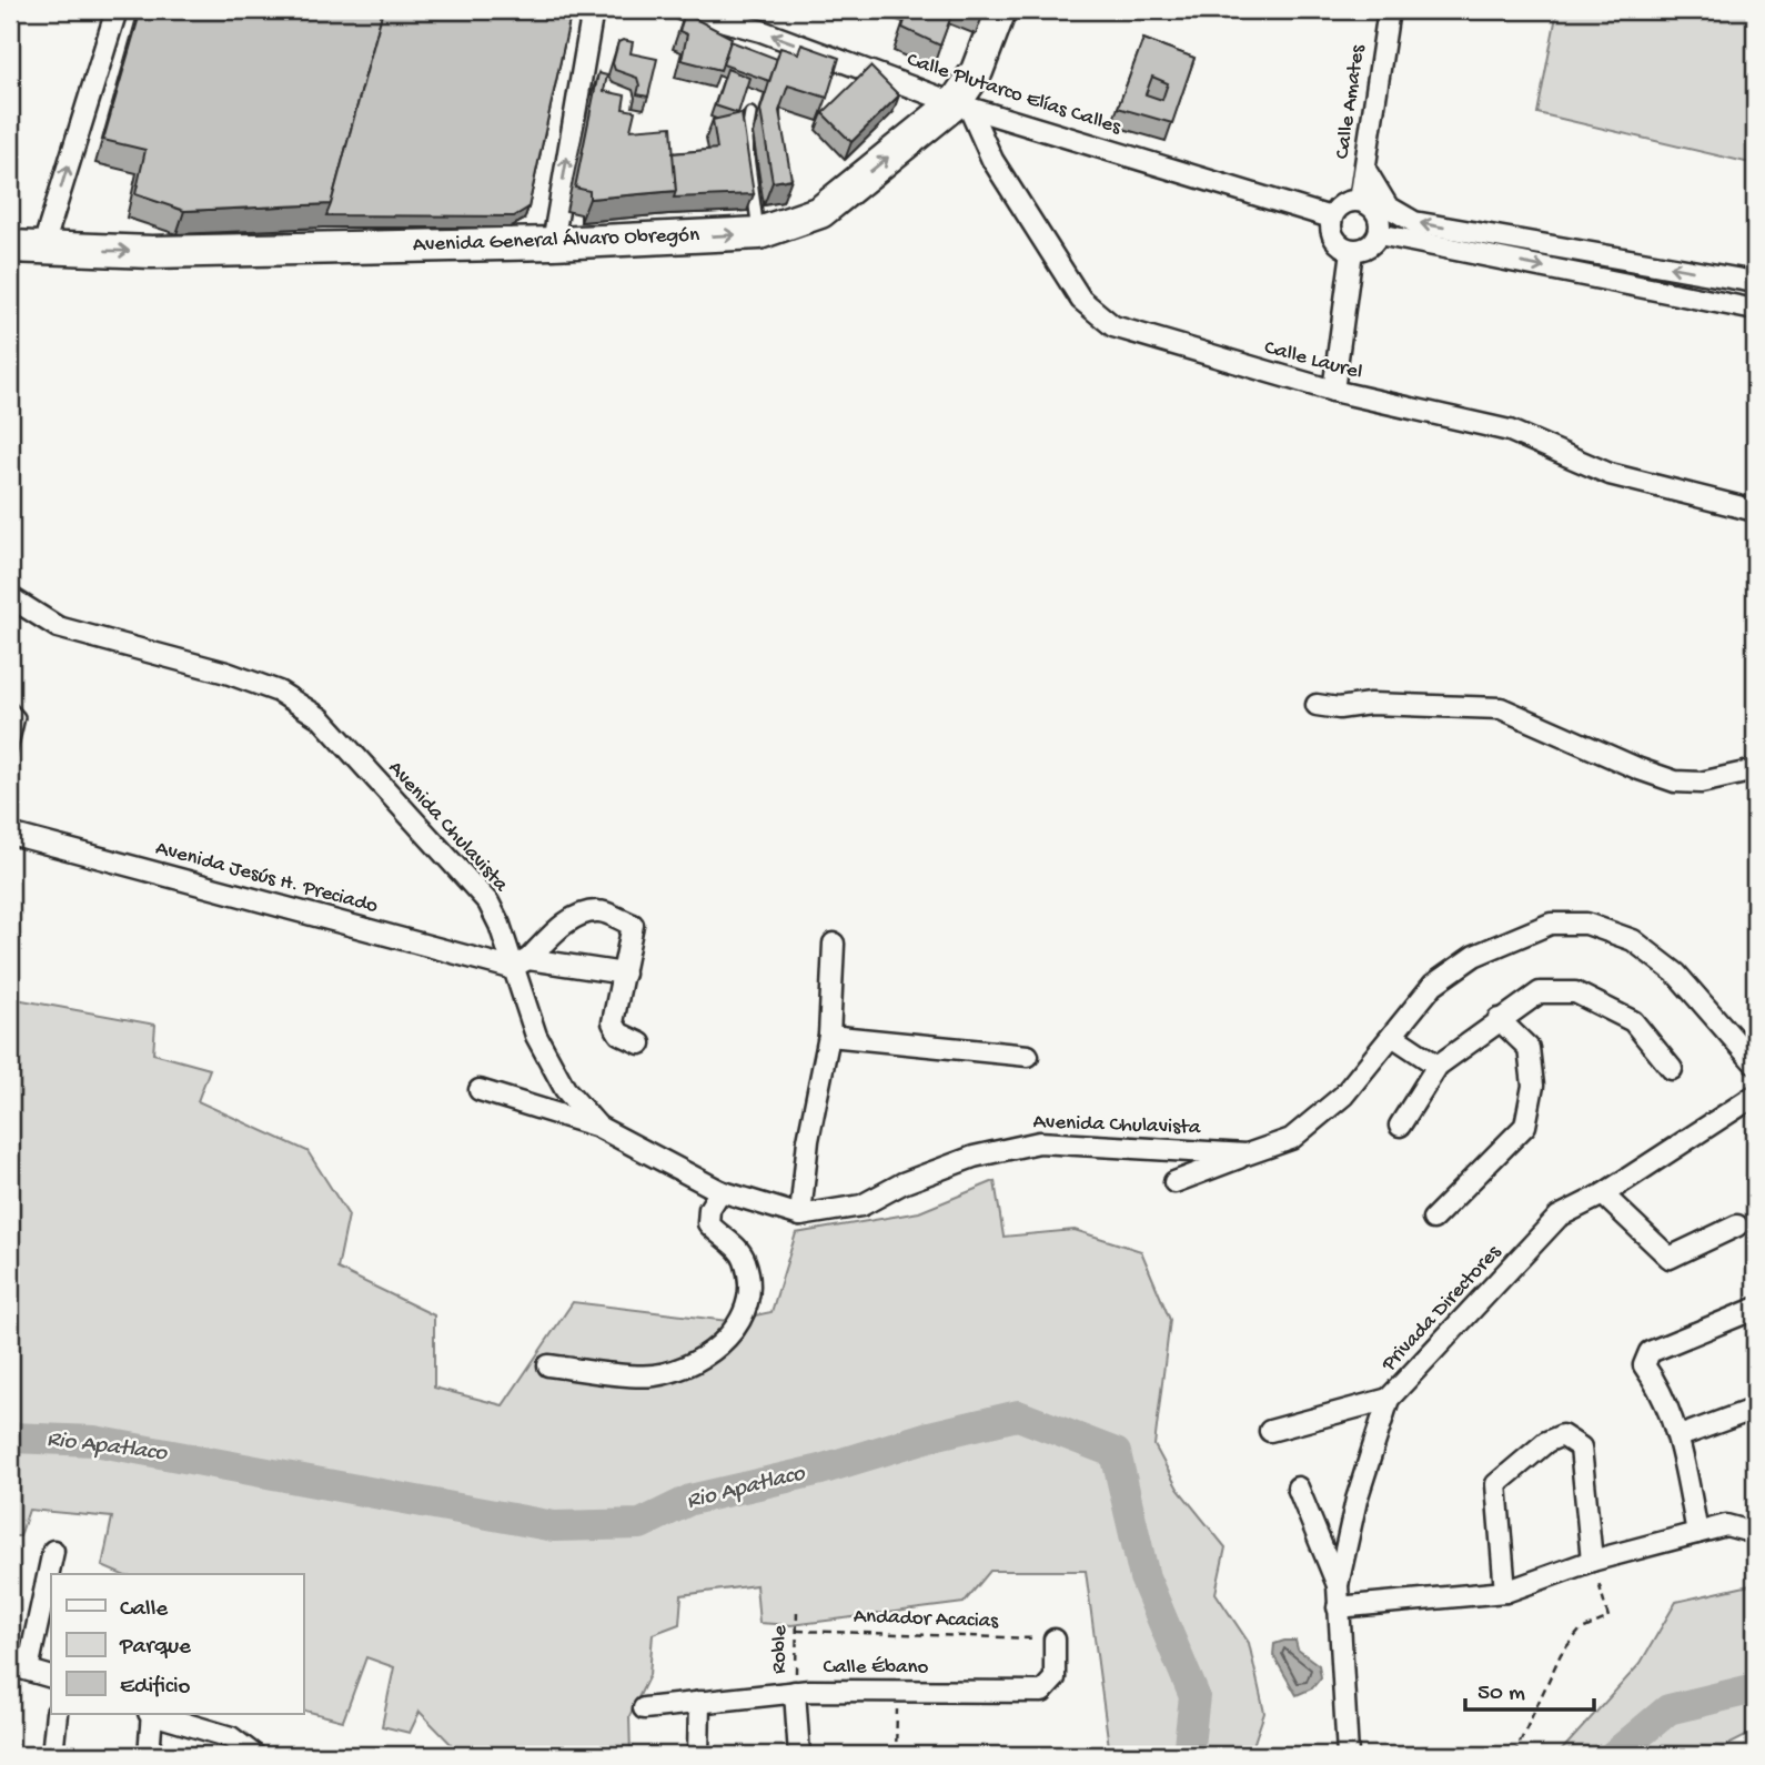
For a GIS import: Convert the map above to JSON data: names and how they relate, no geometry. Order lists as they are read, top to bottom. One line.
{"streets":{"main road":["Avenida General Álvaro Obregón"],"street":["Calle Plutarco Elías Calles","Calle Amates","Calle Laurel","Avenida Chulavista","Avenida Jesús H. Preciado","Privada Directores","Calle Ébano"],"path":["Andador Acacias","Roble"]},"crossings":[["Calle Plutarco Elías Calles","Calle Amates"],["Calle Plutarco Elías Calles","Avenida General Álvaro Obregón"],["Calle Plutarco Elías Calles","Calle Laurel"],["Avenida General Álvaro Obregón","Calle Laurel"],["Avenida Chulavista","Avenida Jesús H. Preciado"],["Andador Acacias","Roble"],["Andador Acacias","Calle Ébano"],["Roble","Calle Ébano"]],"one_way":["Calle Plutarco Elías Calles","Avenida General Álvaro Obregón"],"water":["Rio Apatlaco"],"legend":["Calle","Parque","Edificio"],"scale_bar":"50 m"}
